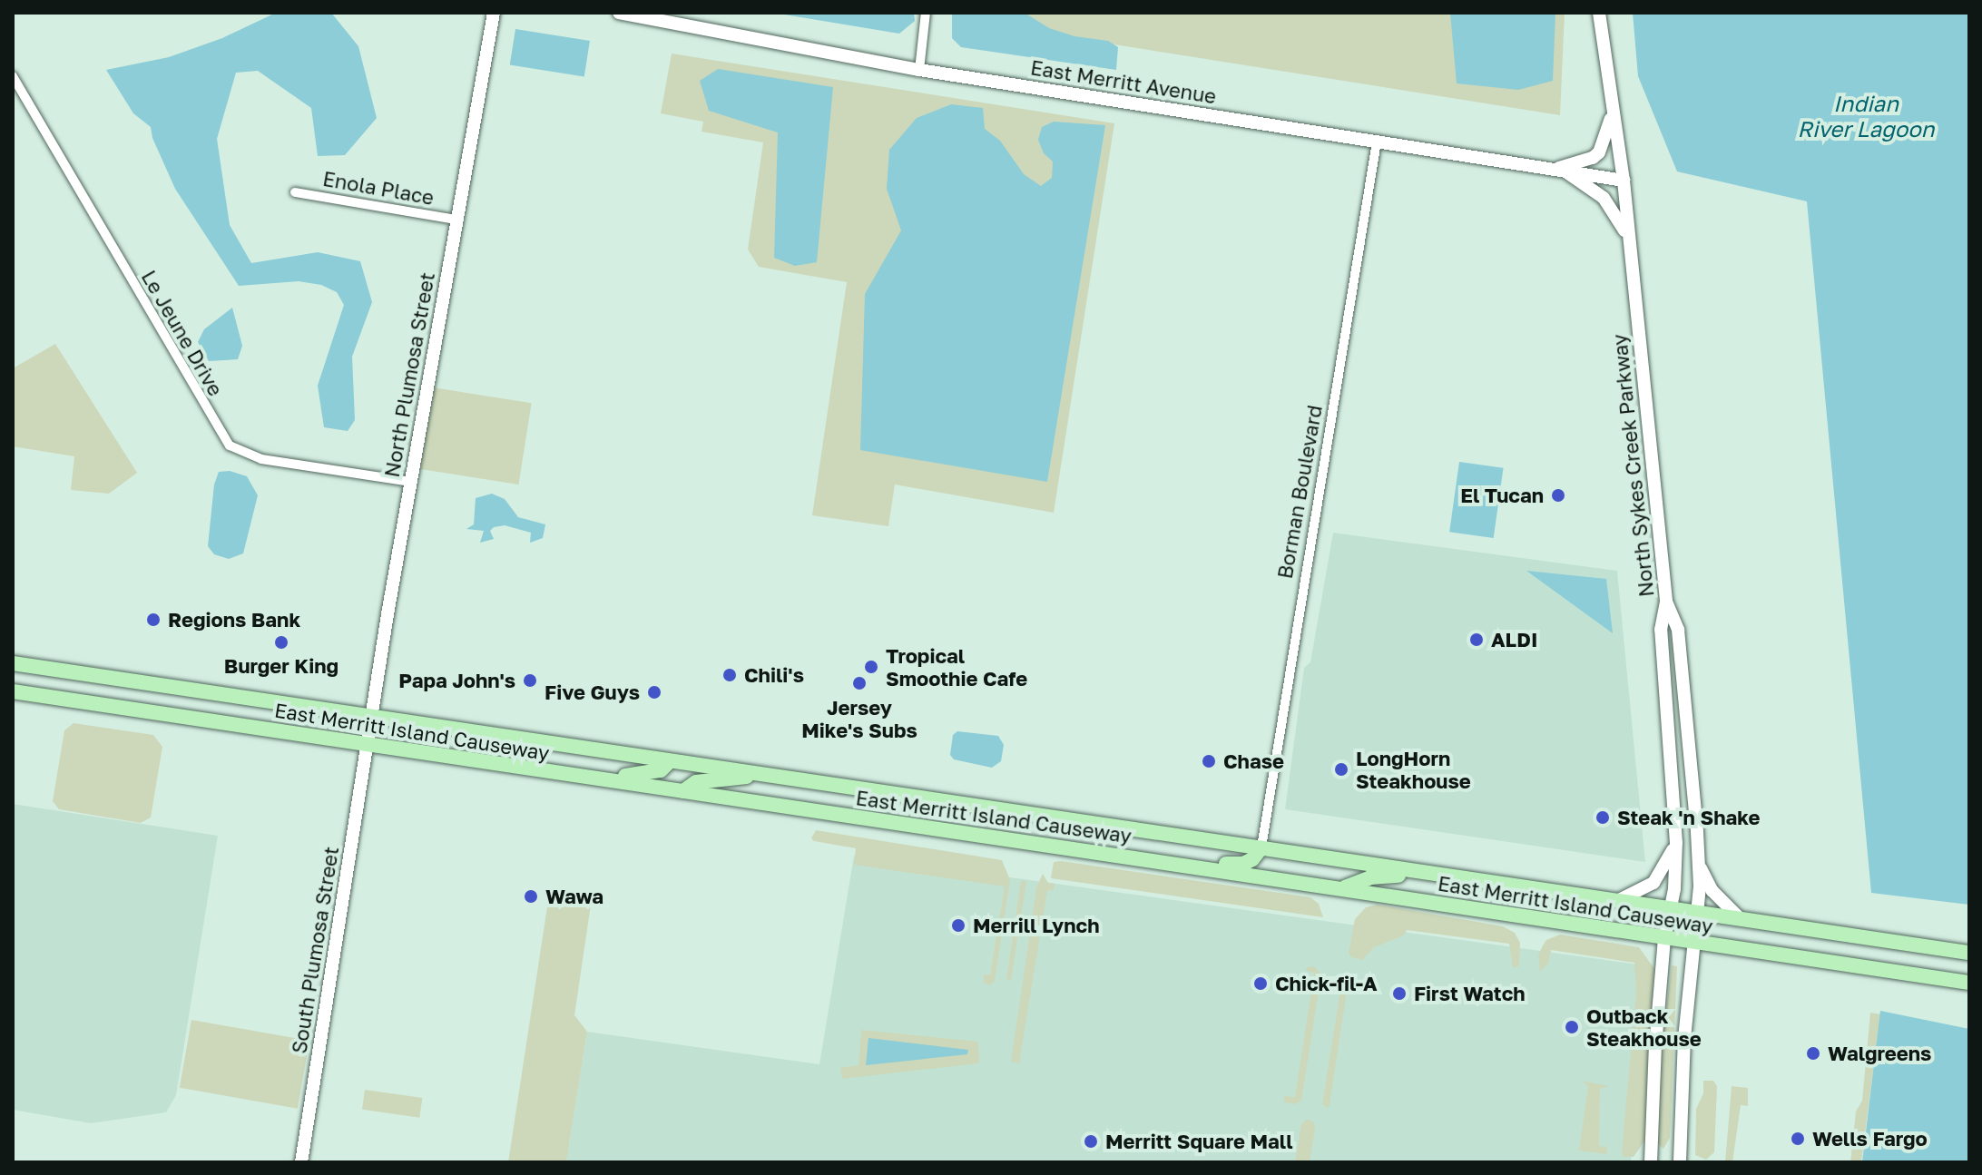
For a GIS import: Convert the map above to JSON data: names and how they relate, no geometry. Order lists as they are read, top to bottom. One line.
{"streets":{"main road":["East Merritt Island Causeway"],"street":["East Merritt Avenue","Enola Place","Le Jeune Drive","North Plumosa Street","North Sykes Creek Parkway","Borman Boulevard","South Plumosa Street"]},"crossings":[["East Merritt Avenue","North Sykes Creek Parkway"],["East Merritt Avenue","Borman Boulevard"],["Enola Place","North Plumosa Street"],["Le Jeune Drive","North Plumosa Street"],["North Plumosa Street","East Merritt Island Causeway"],["North Plumosa Street","South Plumosa Street"],["North Sykes Creek Parkway","East Merritt Island Causeway"],["Borman Boulevard","East Merritt Island Causeway"],["East Merritt Island Causeway","South Plumosa Street"]],"water":["Indian River Lagoon"],"places":["El Tucan","Regions Bank","ALDI","Burger King","Tropical Smoothie Cafe","Chili's","Papa John's","Jersey Mike's Subs","Five Guys","Chase","LongHorn Steakhouse","Steak 'n Shake","Wawa","Merrill Lynch","Chick-fil-A","First Watch","Outback Steakhouse","Walgreens","Wells Fargo","Merritt Square Mall"]}
